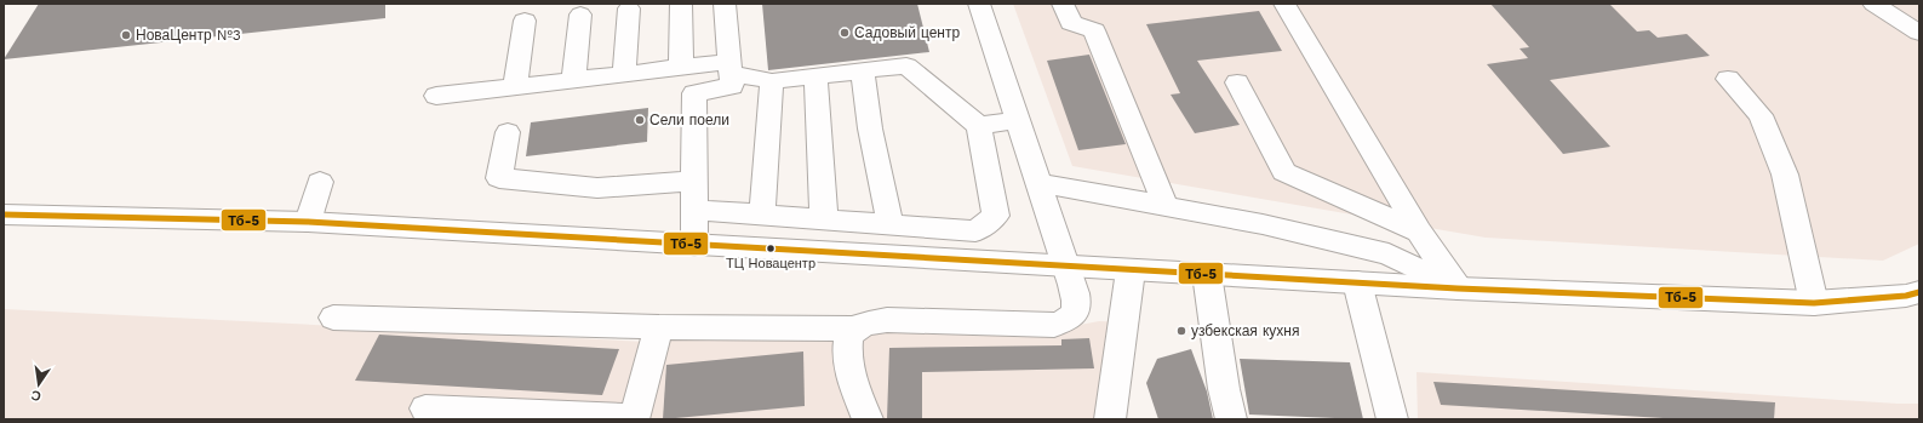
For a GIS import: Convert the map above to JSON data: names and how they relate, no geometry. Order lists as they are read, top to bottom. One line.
{"places":["Садовый центр","НоваЦентр №3","Сели поели","ТЦ Новацентр","узбекская кухня"],"lines":["transit line Тб-5"],"north":"bottom"}
